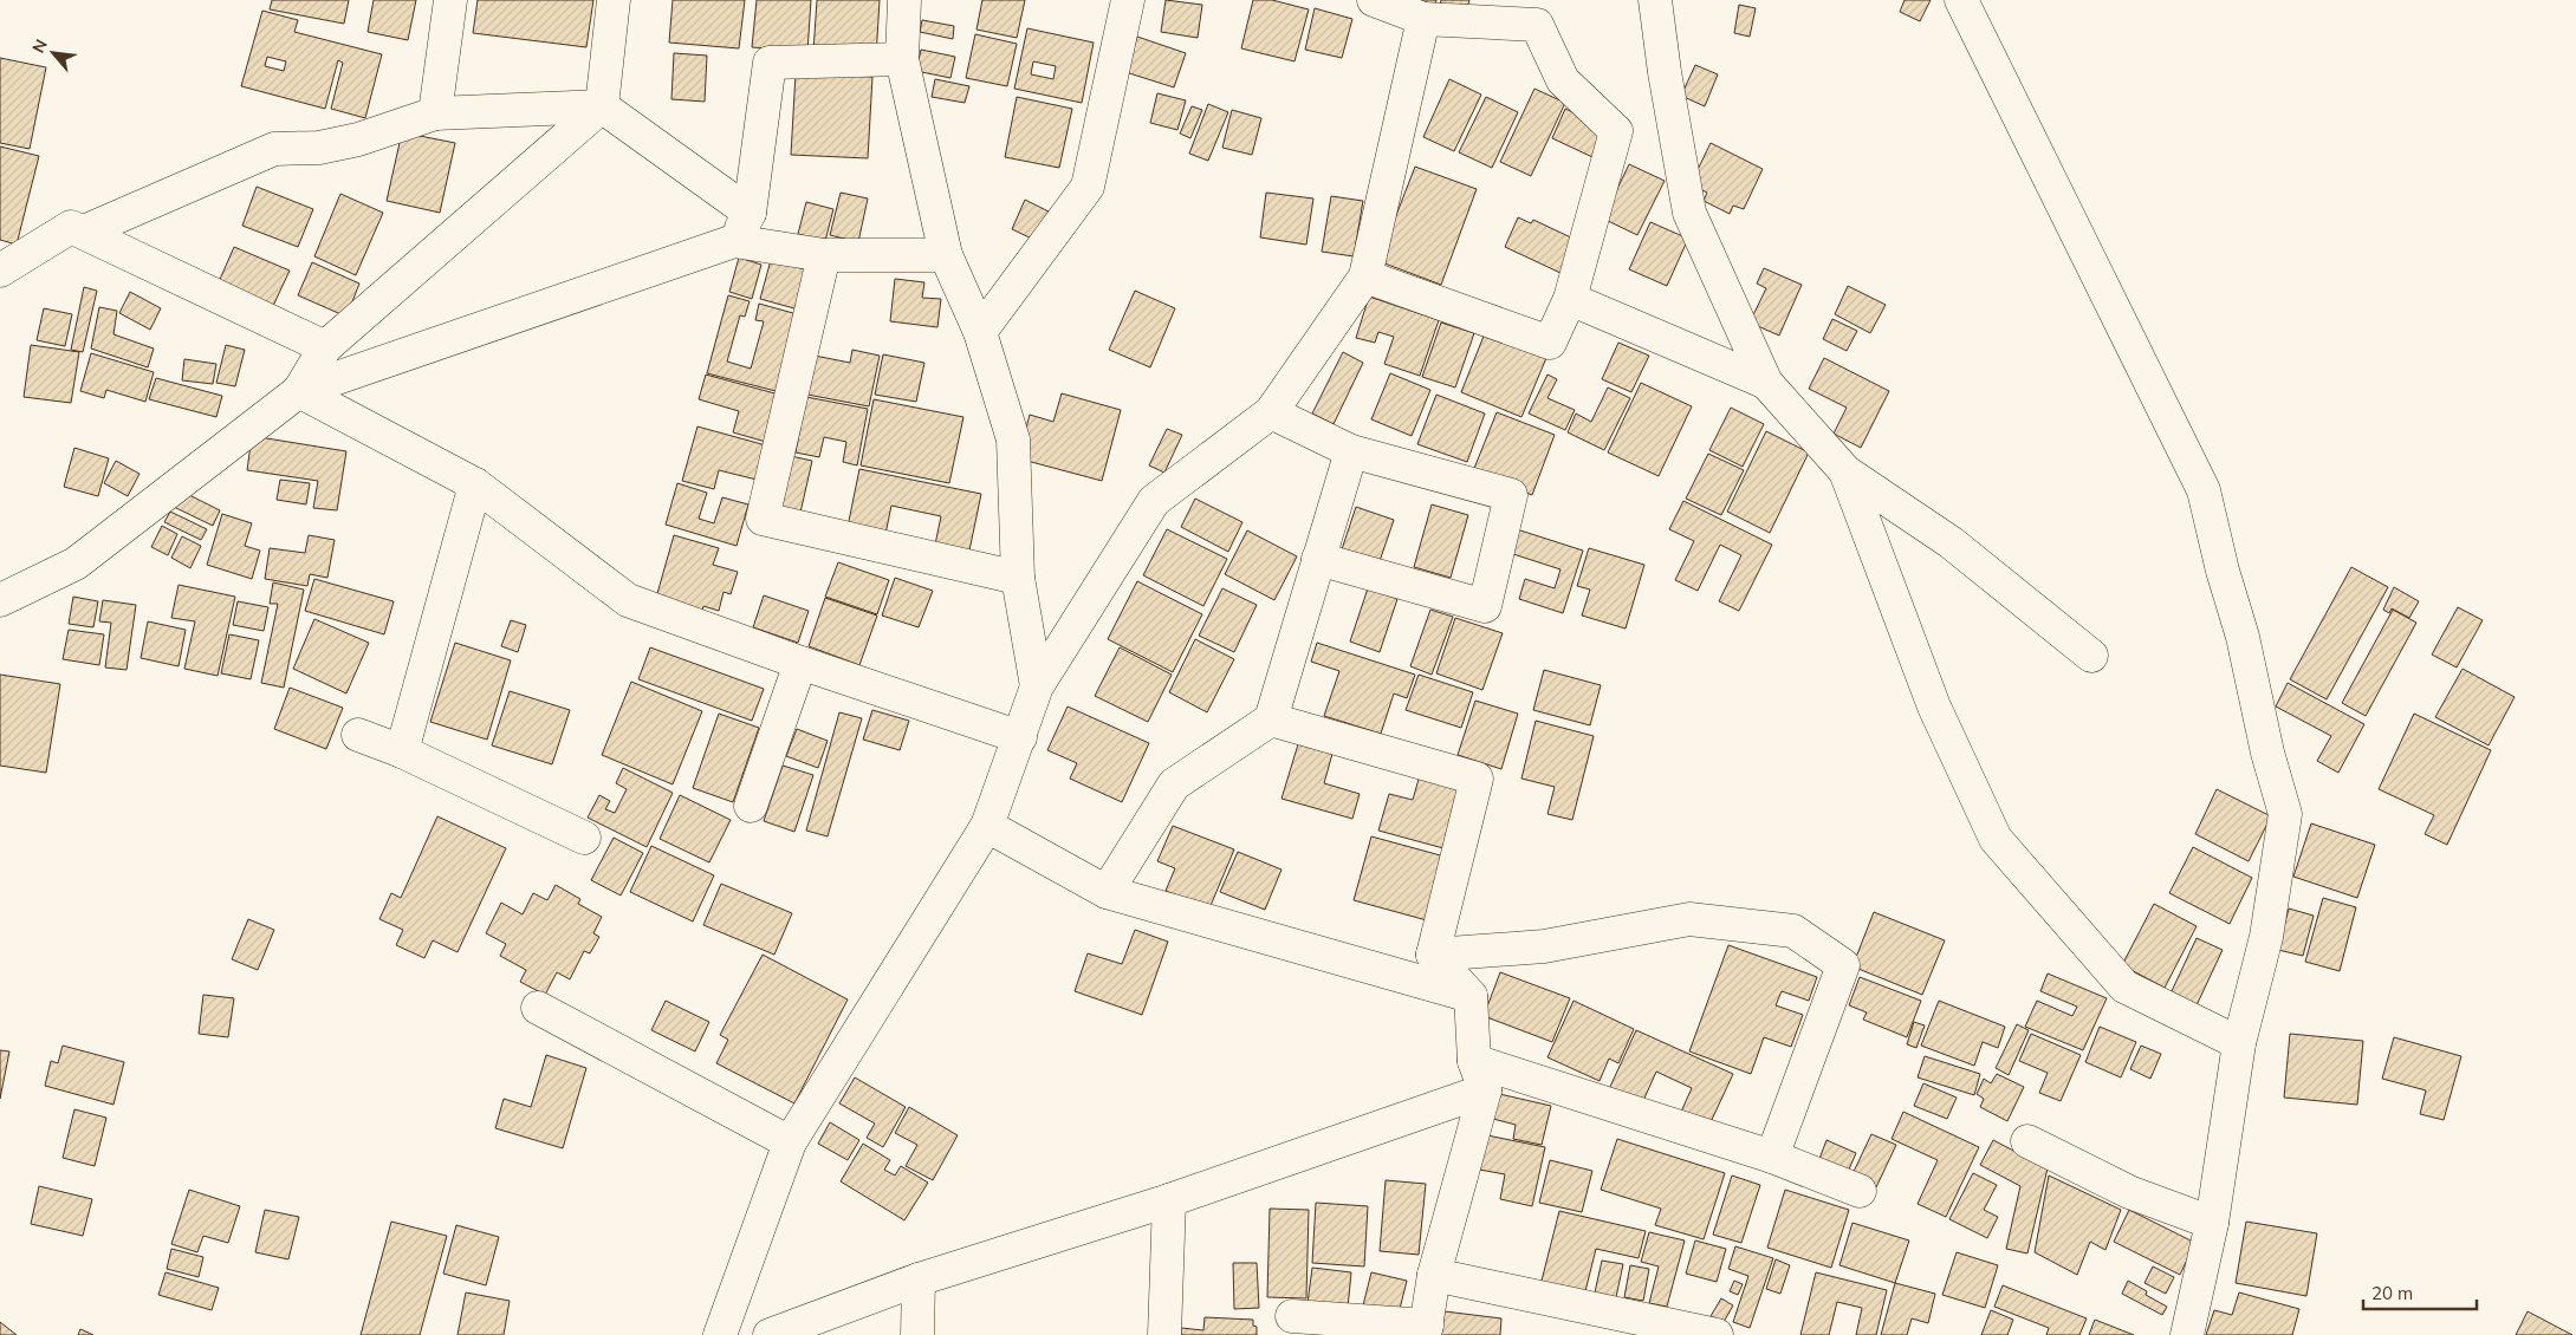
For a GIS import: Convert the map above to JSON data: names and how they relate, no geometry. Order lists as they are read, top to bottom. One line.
{"scale_bar":"20 m","north":"top left"}
